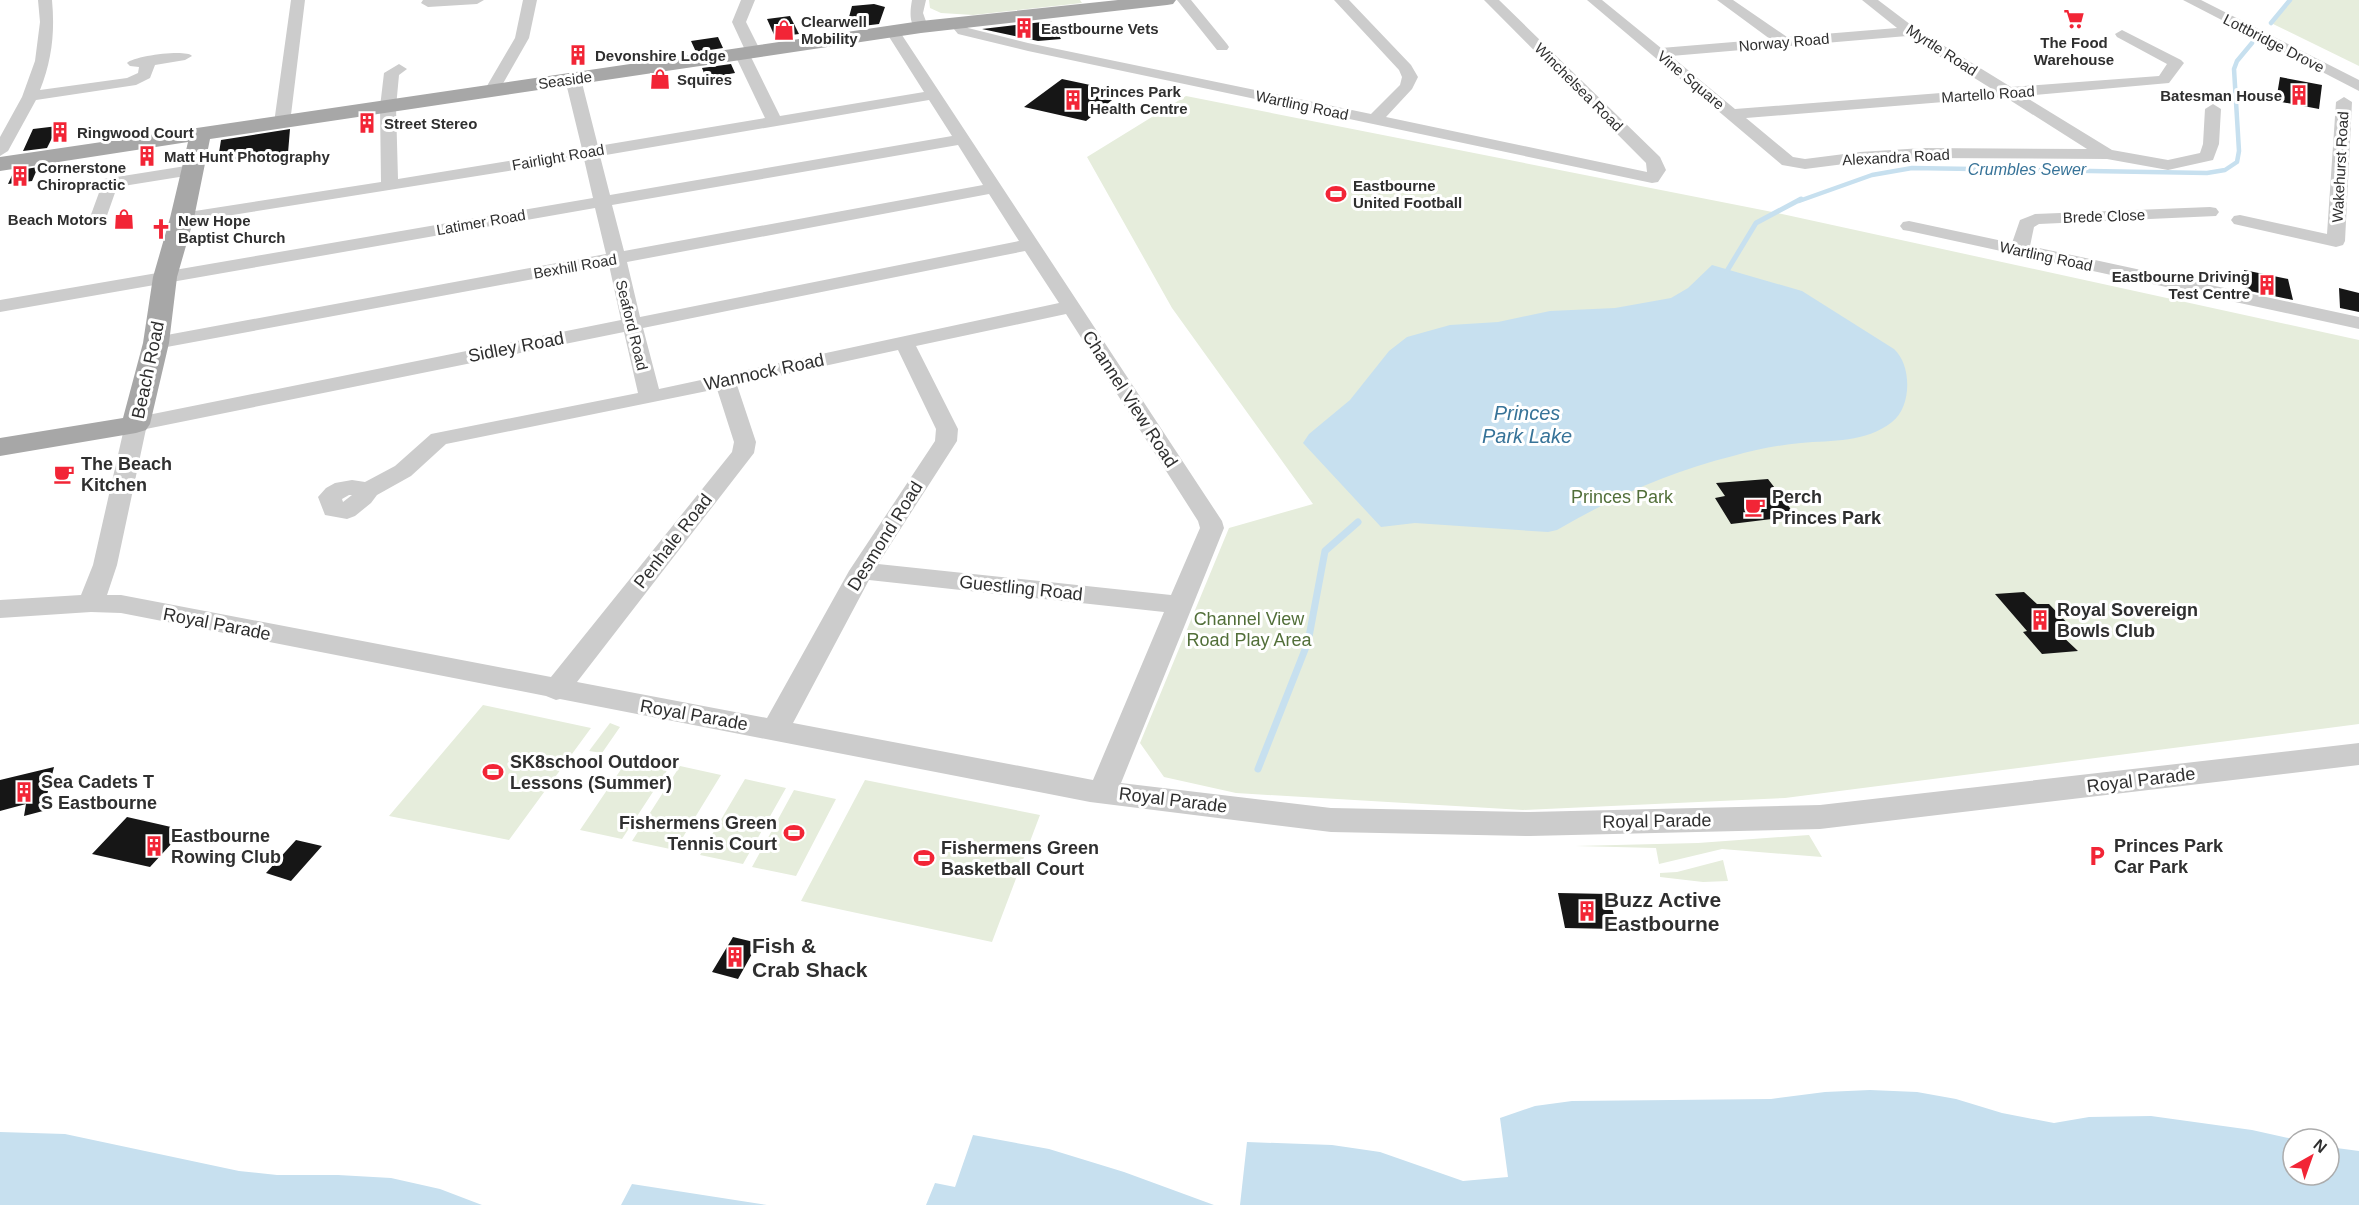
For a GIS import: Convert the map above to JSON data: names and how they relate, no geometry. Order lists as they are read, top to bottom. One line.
{"streets":{"main road":["Seaside","Sidley Road","Beach Road"],"street":["Norway Road","Lottbridge Drove","Myrtle Road","Vine Square","Winchelsea Road","Martello Road","Wartling Road","Fairlight Road","Alexandra Road","Wakehurst Road","Brede Close","Latimer Road","Bexhill Road","Seaford Road","Wannock Road","Channel View Road","Desmond Road","Penhale Road","Guestling Road","Royal Parade"]},"crossings":[["Norway Road","Myrtle Road"],["Norway Road","Vine Square"],["Myrtle Road","Martello Road"],["Myrtle Road","Alexandra Road"],["Seaside","Wartling Road"],["Seaside","Seaford Road"],["Seaside","Beach Road"],["Seaside","Channel View Road"],["Vine Square","Martello Road"],["Vine Square","Alexandra Road"],["Winchelsea Road","Wartling Road"],["Wartling Road","Brede Close"],["Fairlight Road","Seaford Road"],["Fairlight Road","Beach Road"],["Fairlight Road","Channel View Road"],["Latimer Road","Seaford Road"],["Latimer Road","Beach Road"],["Latimer Road","Channel View Road"],["Bexhill Road","Seaford Road"],["Bexhill Road","Beach Road"],["Bexhill Road","Channel View Road"],["Seaford Road","Sidley Road"],["Seaford Road","Wannock Road"],["Sidley Road","Beach Road"],["Sidley Road","Channel View Road"],["Beach Road","Royal Parade"],["Wannock Road","Channel View Road"],["Wannock Road","Desmond Road"],["Wannock Road","Penhale Road"],["Channel View Road","Guestling Road"],["Channel View Road","Royal Parade"],["Desmond Road","Guestling Road"],["Desmond Road","Royal Parade"],["Penhale Road","Royal Parade"]],"water":["Crumbles Sewer","Princes Park Lake"],"parks":["Princes Park","Channel View Road Play Area"],"places":{"supermarket":["The Food Warehouse"],"building":["Eastbourne Vets","Devonshire Lodge","Batesman House","Princes Park Health Centre","Street Stereo","Ringwood Court","Matt Hunt Photography","Cornerstone Chiropractic","Eastbourne Driving Test Centre","Royal Sovereign Bowls Club","Sea Cadets T S Eastbourne","Eastbourne Rowing Club","Buzz Active Eastbourne","Fish & Crab Shack"],"shop":["Clearwell Mobility","Squires","Beach Motors"],"sports":["Eastbourne United Football","SK8school Outdoor Lessons (Summer)","Fishermens Green Tennis Court","Fishermens Green Basketball Court"],"church":["New Hope Baptist Church"],"cafe":["The Beach Kitchen","Perch Princes Park"],"parking":["Princes Park Car Park"]},"north":"top right"}
